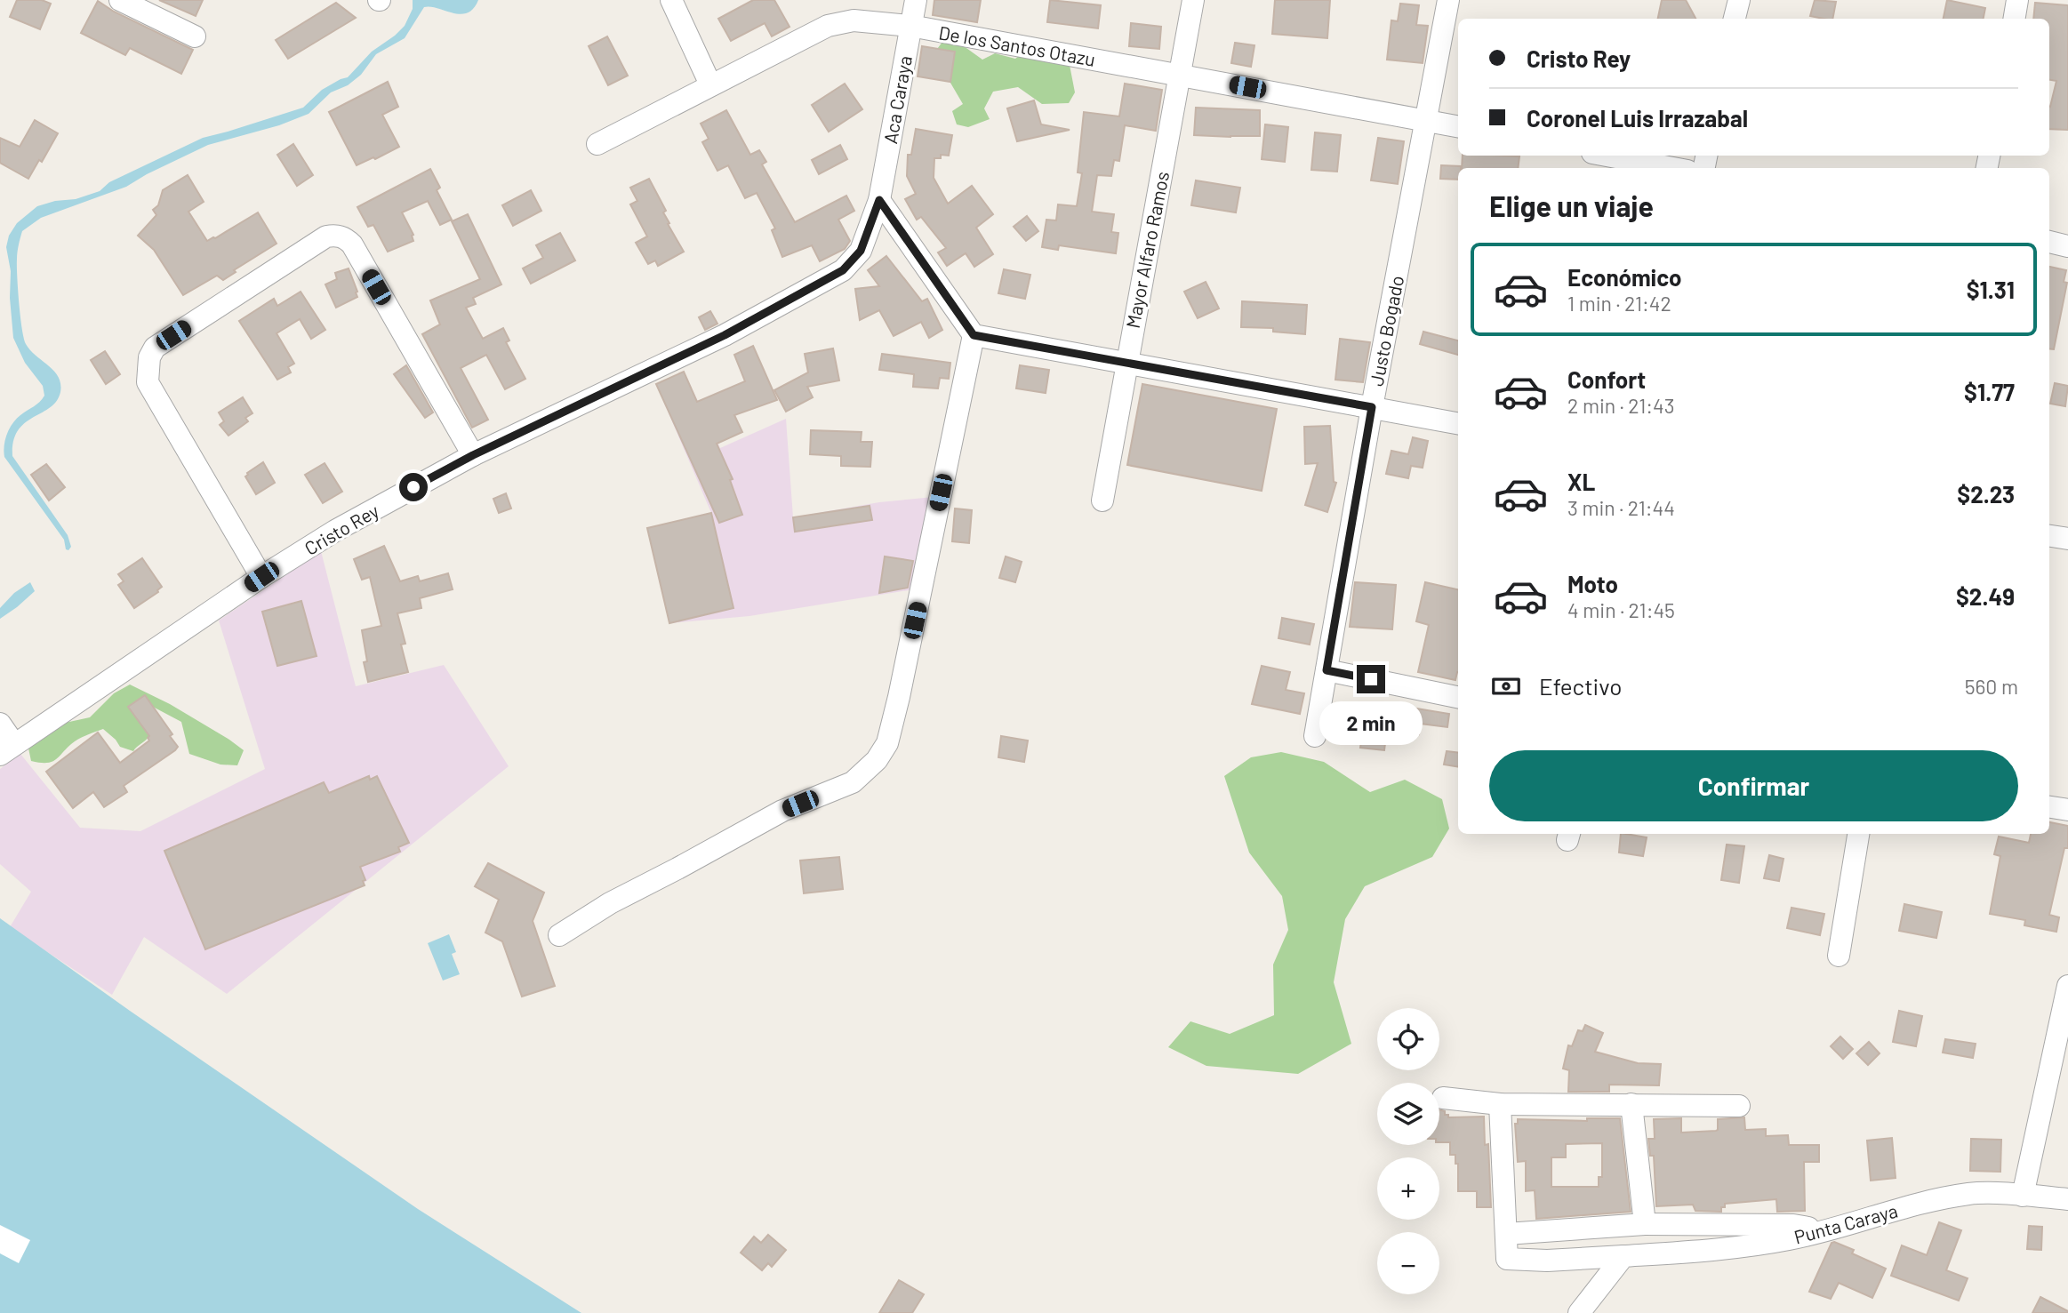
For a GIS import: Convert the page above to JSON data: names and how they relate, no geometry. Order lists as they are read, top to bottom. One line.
{"streets":{"street":["De los Santos Otazu","Aca Caraya","Mayor Alfaro Ramos","Justo Bogado","Cristo Rey","Punta Caraya"]},"crossings":[["De los Santos Otazu","Aca Caraya"],["De los Santos Otazu","Mayor Alfaro Ramos"],["De los Santos Otazu","Justo Bogado"],["Aca Caraya","Cristo Rey"]],"page":{"banner":["Cristo Rey","Coronel Luis Irrazabal"],"heading":"Elige un viaje","list":[{"name":"Económico","note":"1 min · 21:42","value":"$1.31"},{"name":"Confort","note":"2 min · 21:43","value":"$1.77"},{"name":"XL","note":"3 min · 21:44","value":"$2.23"},{"name":"Moto","note":"4 min · 21:45","value":"$2.49"}],"pay":["Efectivo","560 m"],"bubble":"2 min","buttons":"Confirmar","map_buttons":["+","−"]}}
